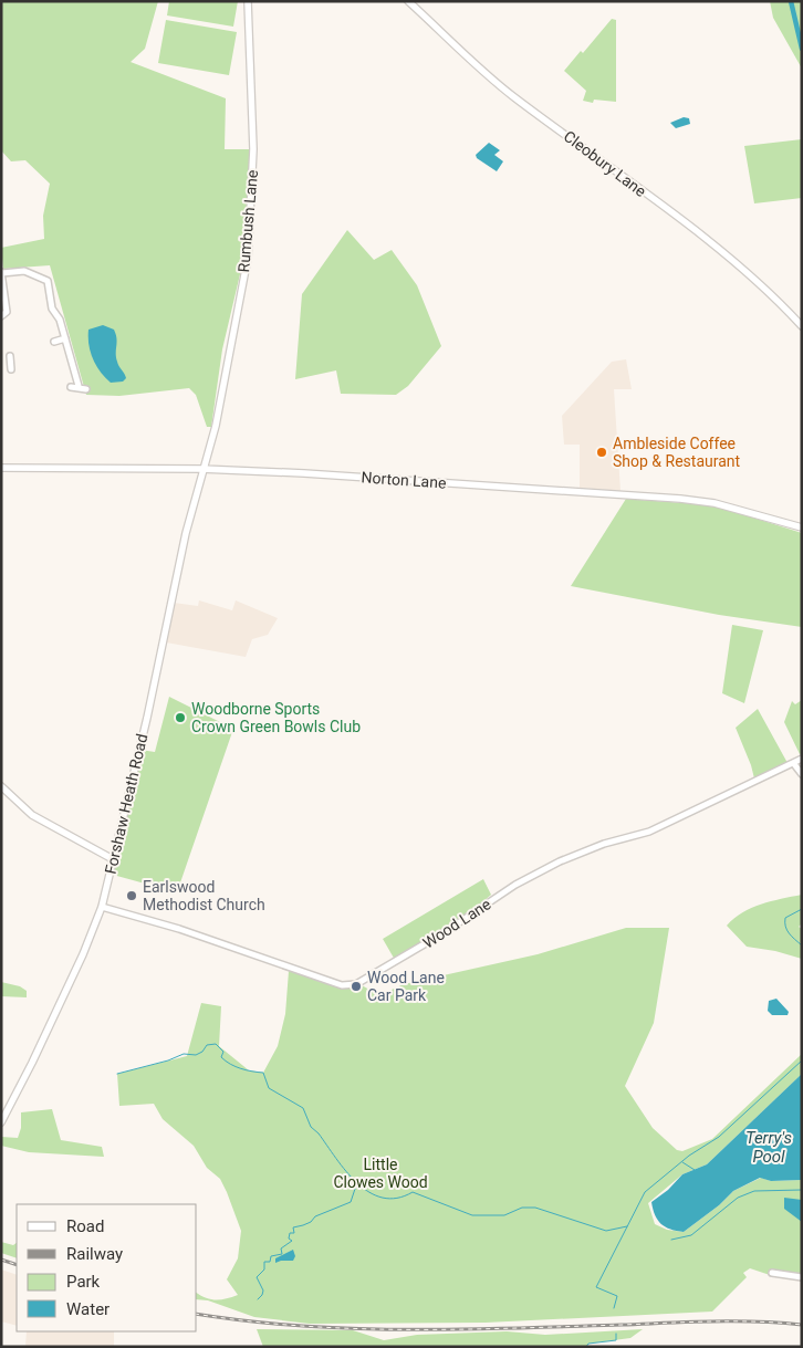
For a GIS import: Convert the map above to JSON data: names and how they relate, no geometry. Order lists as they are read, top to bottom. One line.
{"streets":{"street":["Cleobury Lane","Rumbush Lane","Norton Lane","Forshaw Heath Road","Wood Lane"]},"crossings":[["Rumbush Lane","Norton Lane"],["Rumbush Lane","Forshaw Heath Road"],["Norton Lane","Forshaw Heath Road"],["Forshaw Heath Road","Wood Lane"]],"water":["Terry's Pool"],"parks":["Little Clowes Wood"],"places":["Ambleside Coffee Shop & Restaurant","Woodborne Sports Crown Green Bowls Club","Earlswood Methodist Church","Wood Lane Car Park"],"legend":["Road","Railway","Park","Water"]}
